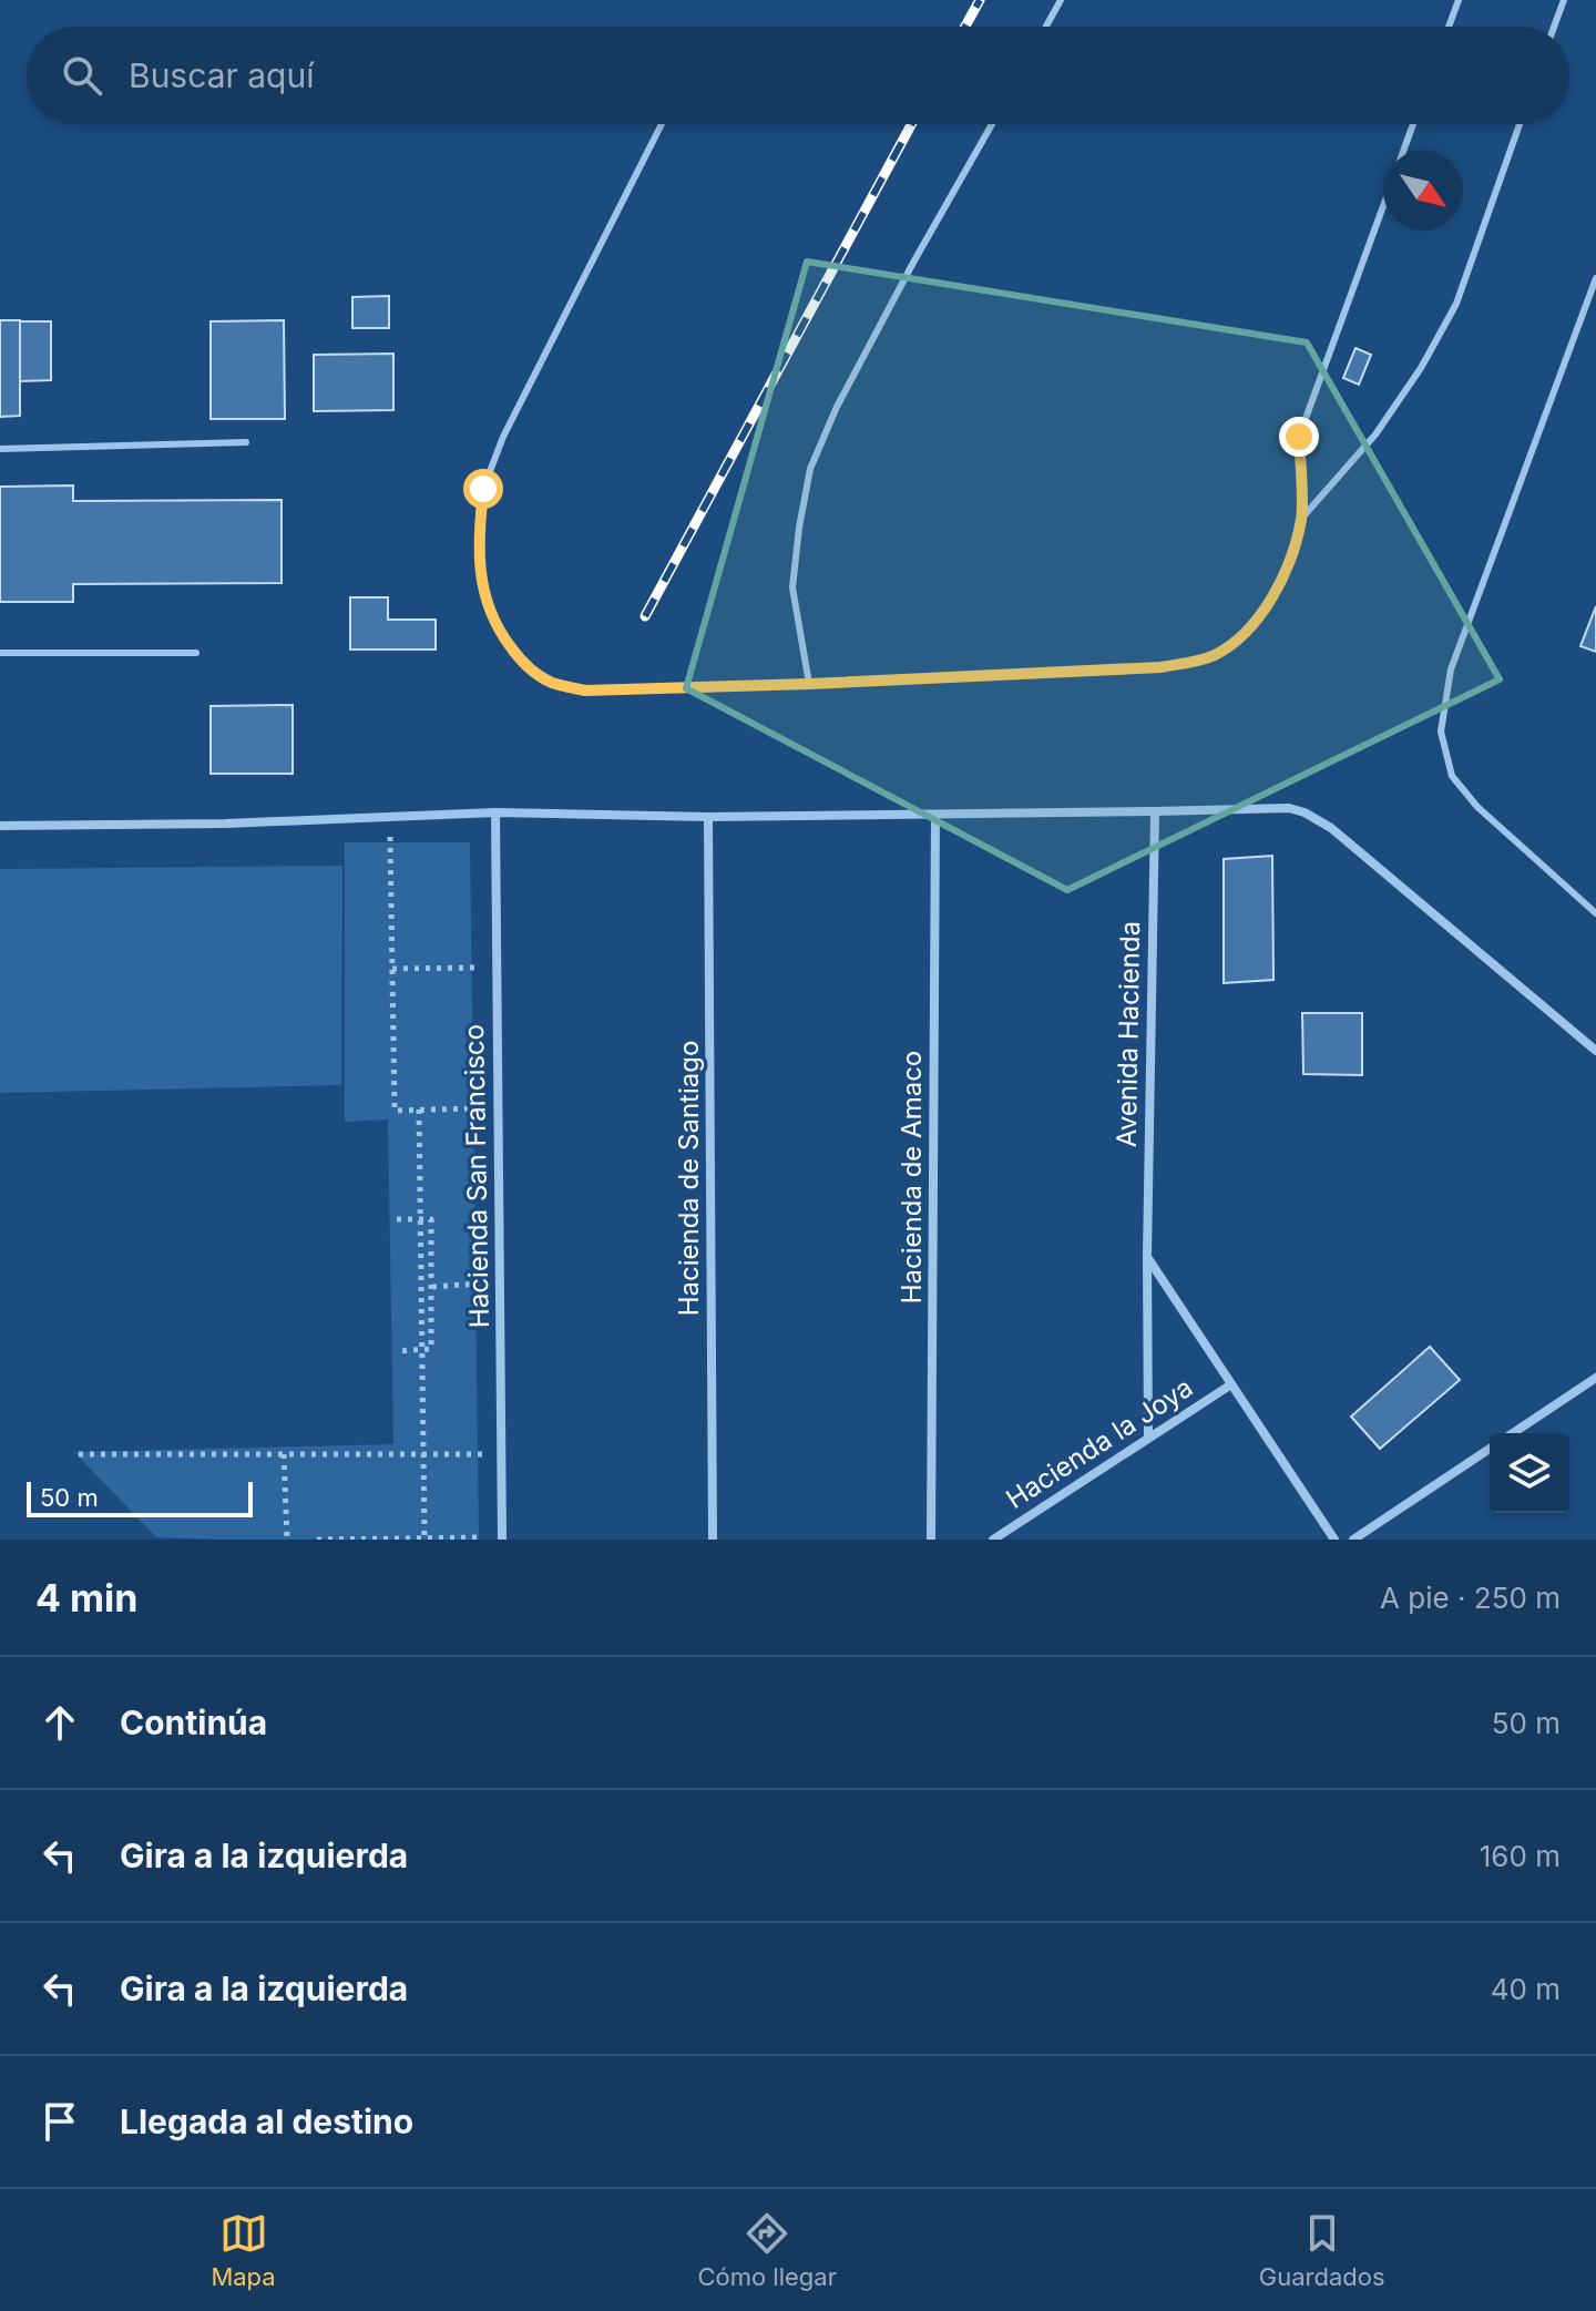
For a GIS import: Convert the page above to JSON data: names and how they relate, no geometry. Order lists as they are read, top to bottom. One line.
{"streets":{"street":["Avenida Hacienda","Hacienda San Francisco","Hacienda de Amaco","Hacienda de Santiago","Hacienda la Joya"]},"crossings":[["Avenida Hacienda","Hacienda la Joya"]],"scale_bar":"50 m","north":"bottom right","page":{"search":"Buscar aquí","scale":"50 m","heading":["4 min","A pie · 250 m"],"list":[["Continúa","50 m"],["Gira a la izquierda","160 m"],["Gira a la izquierda","40 m"],"Llegada al destino"],"nav":["Mapa","Cómo llegar","Guardados"]}}
